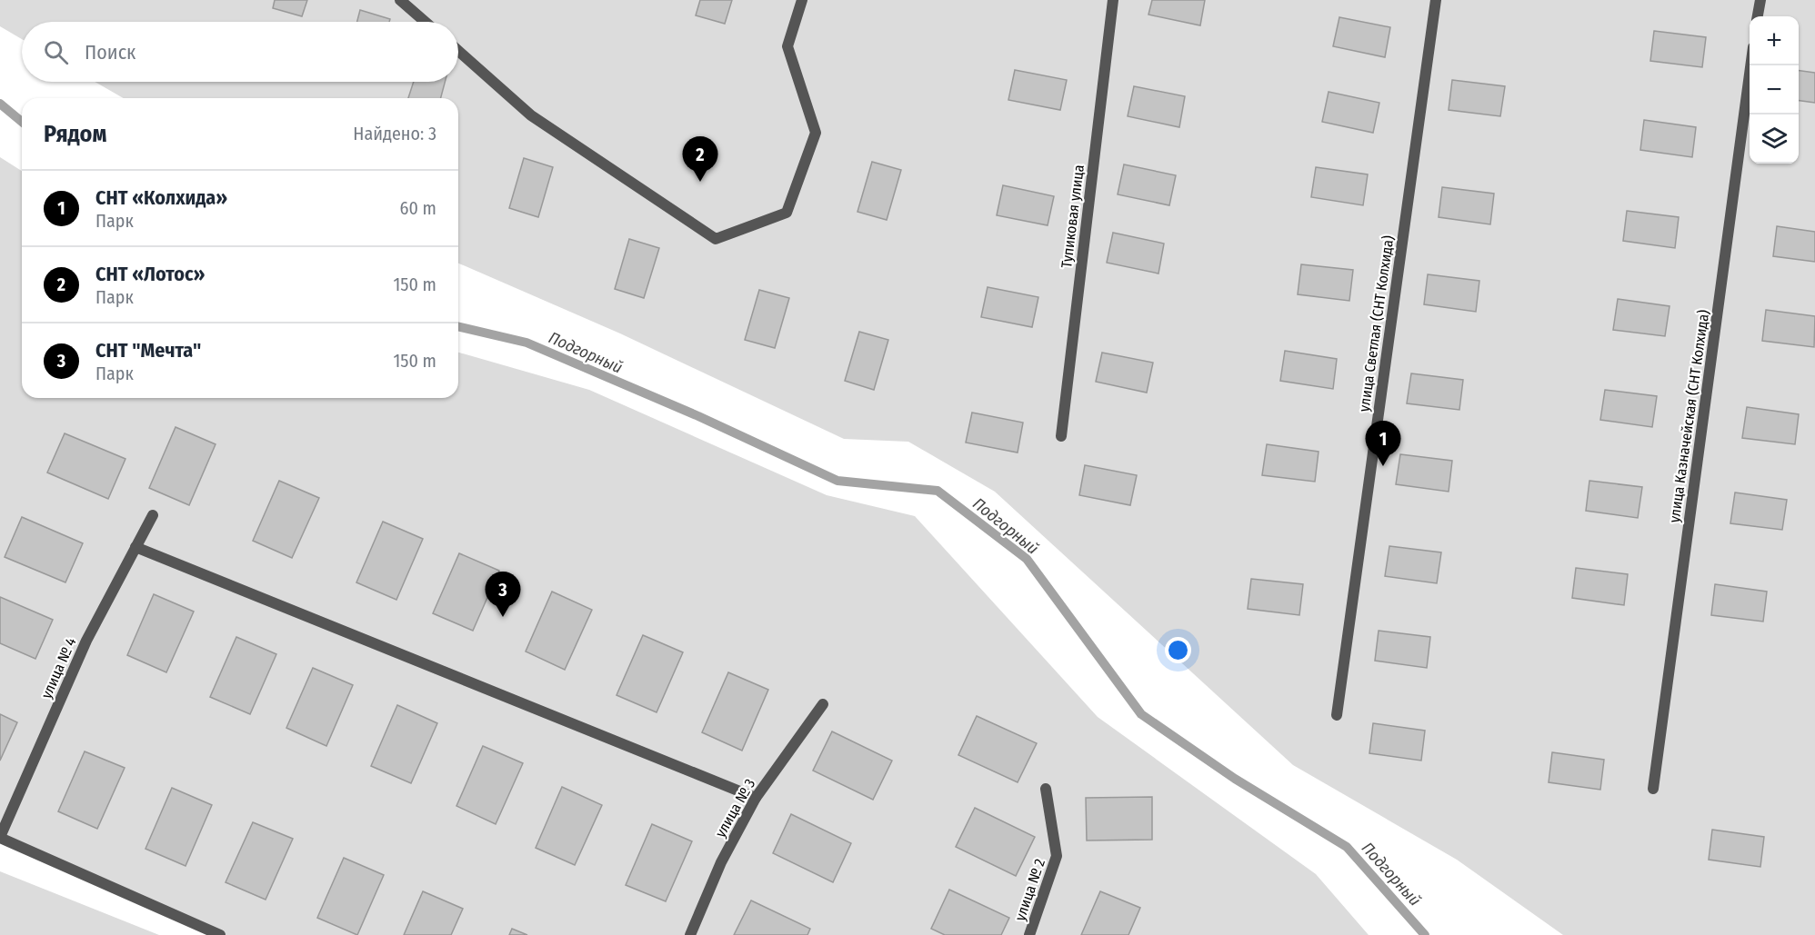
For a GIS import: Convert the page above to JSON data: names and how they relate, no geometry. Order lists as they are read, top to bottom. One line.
{"streets":{"street":["Тупиковая улица","улица Светлая (СНТ Колхида)","улица Казначейская (СНТ Колхида)","улица № 4","улица № 3","улица № 2"]},"water":["Подгорный"],"page":{"map_buttons":["+","−"],"search":"Поиск","heading":["Рядом","Найдено: 3"],"pins":["2","1","3"],"list":[{"mark":"1","name":"СНТ «Колхида»","note":"Парк","value":"60 m"},{"mark":"2","name":"СНТ «Лотос»","note":"Парк","value":"150 m"},{"mark":"3","name":"СНТ \"Мечта\"","note":"Парк","value":"150 m"}]}}
